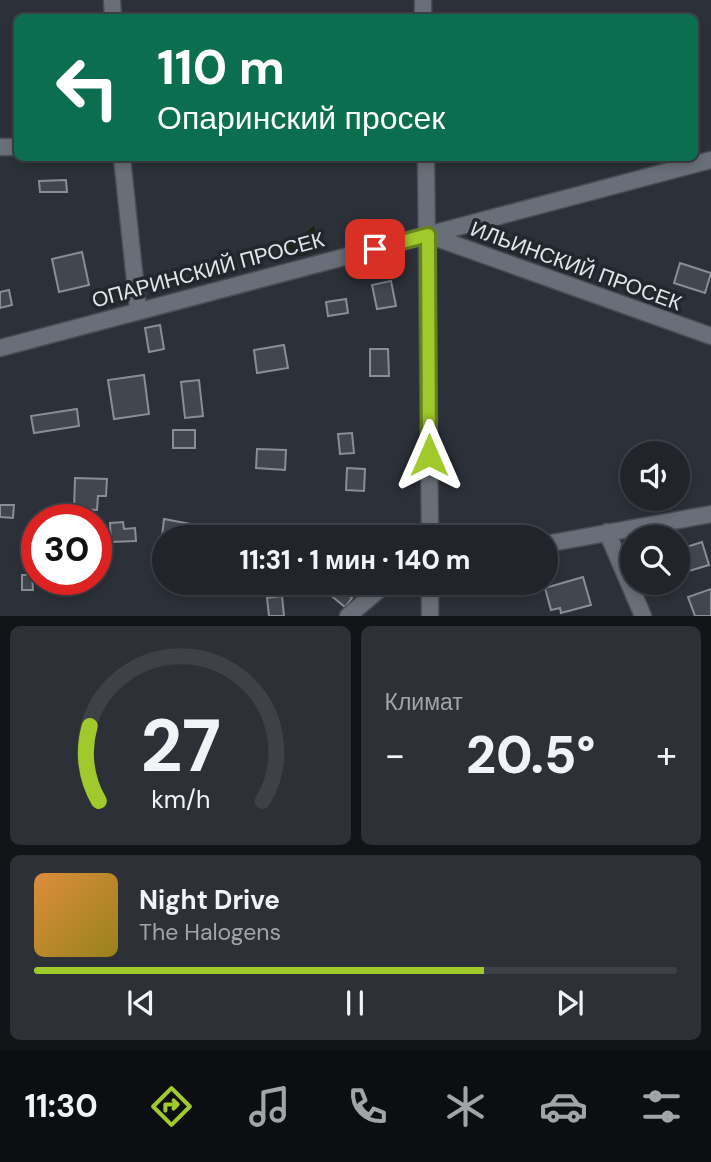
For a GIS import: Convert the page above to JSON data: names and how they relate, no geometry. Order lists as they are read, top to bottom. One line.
{"streets":{"street":["ИЛЬИНСКИЙ ПРОСЕК","ОПАРИНСКИЙ ПРОСЕК"]},"crossings":[["ИЛЬИНСКИЙ ПРОСЕК","ОПАРИНСКИЙ ПРОСЕК"]],"page":{"turn":["110 m","Опаринский просек"],"limit":"30","trip":"11:31 · 1 мин · 140 m","tile":"Климат","heat":["−","20.5°","+"],"song":["Night Drive","The Halogens"],"tabs":"11:30","gauge":["27","km/h"]}}
